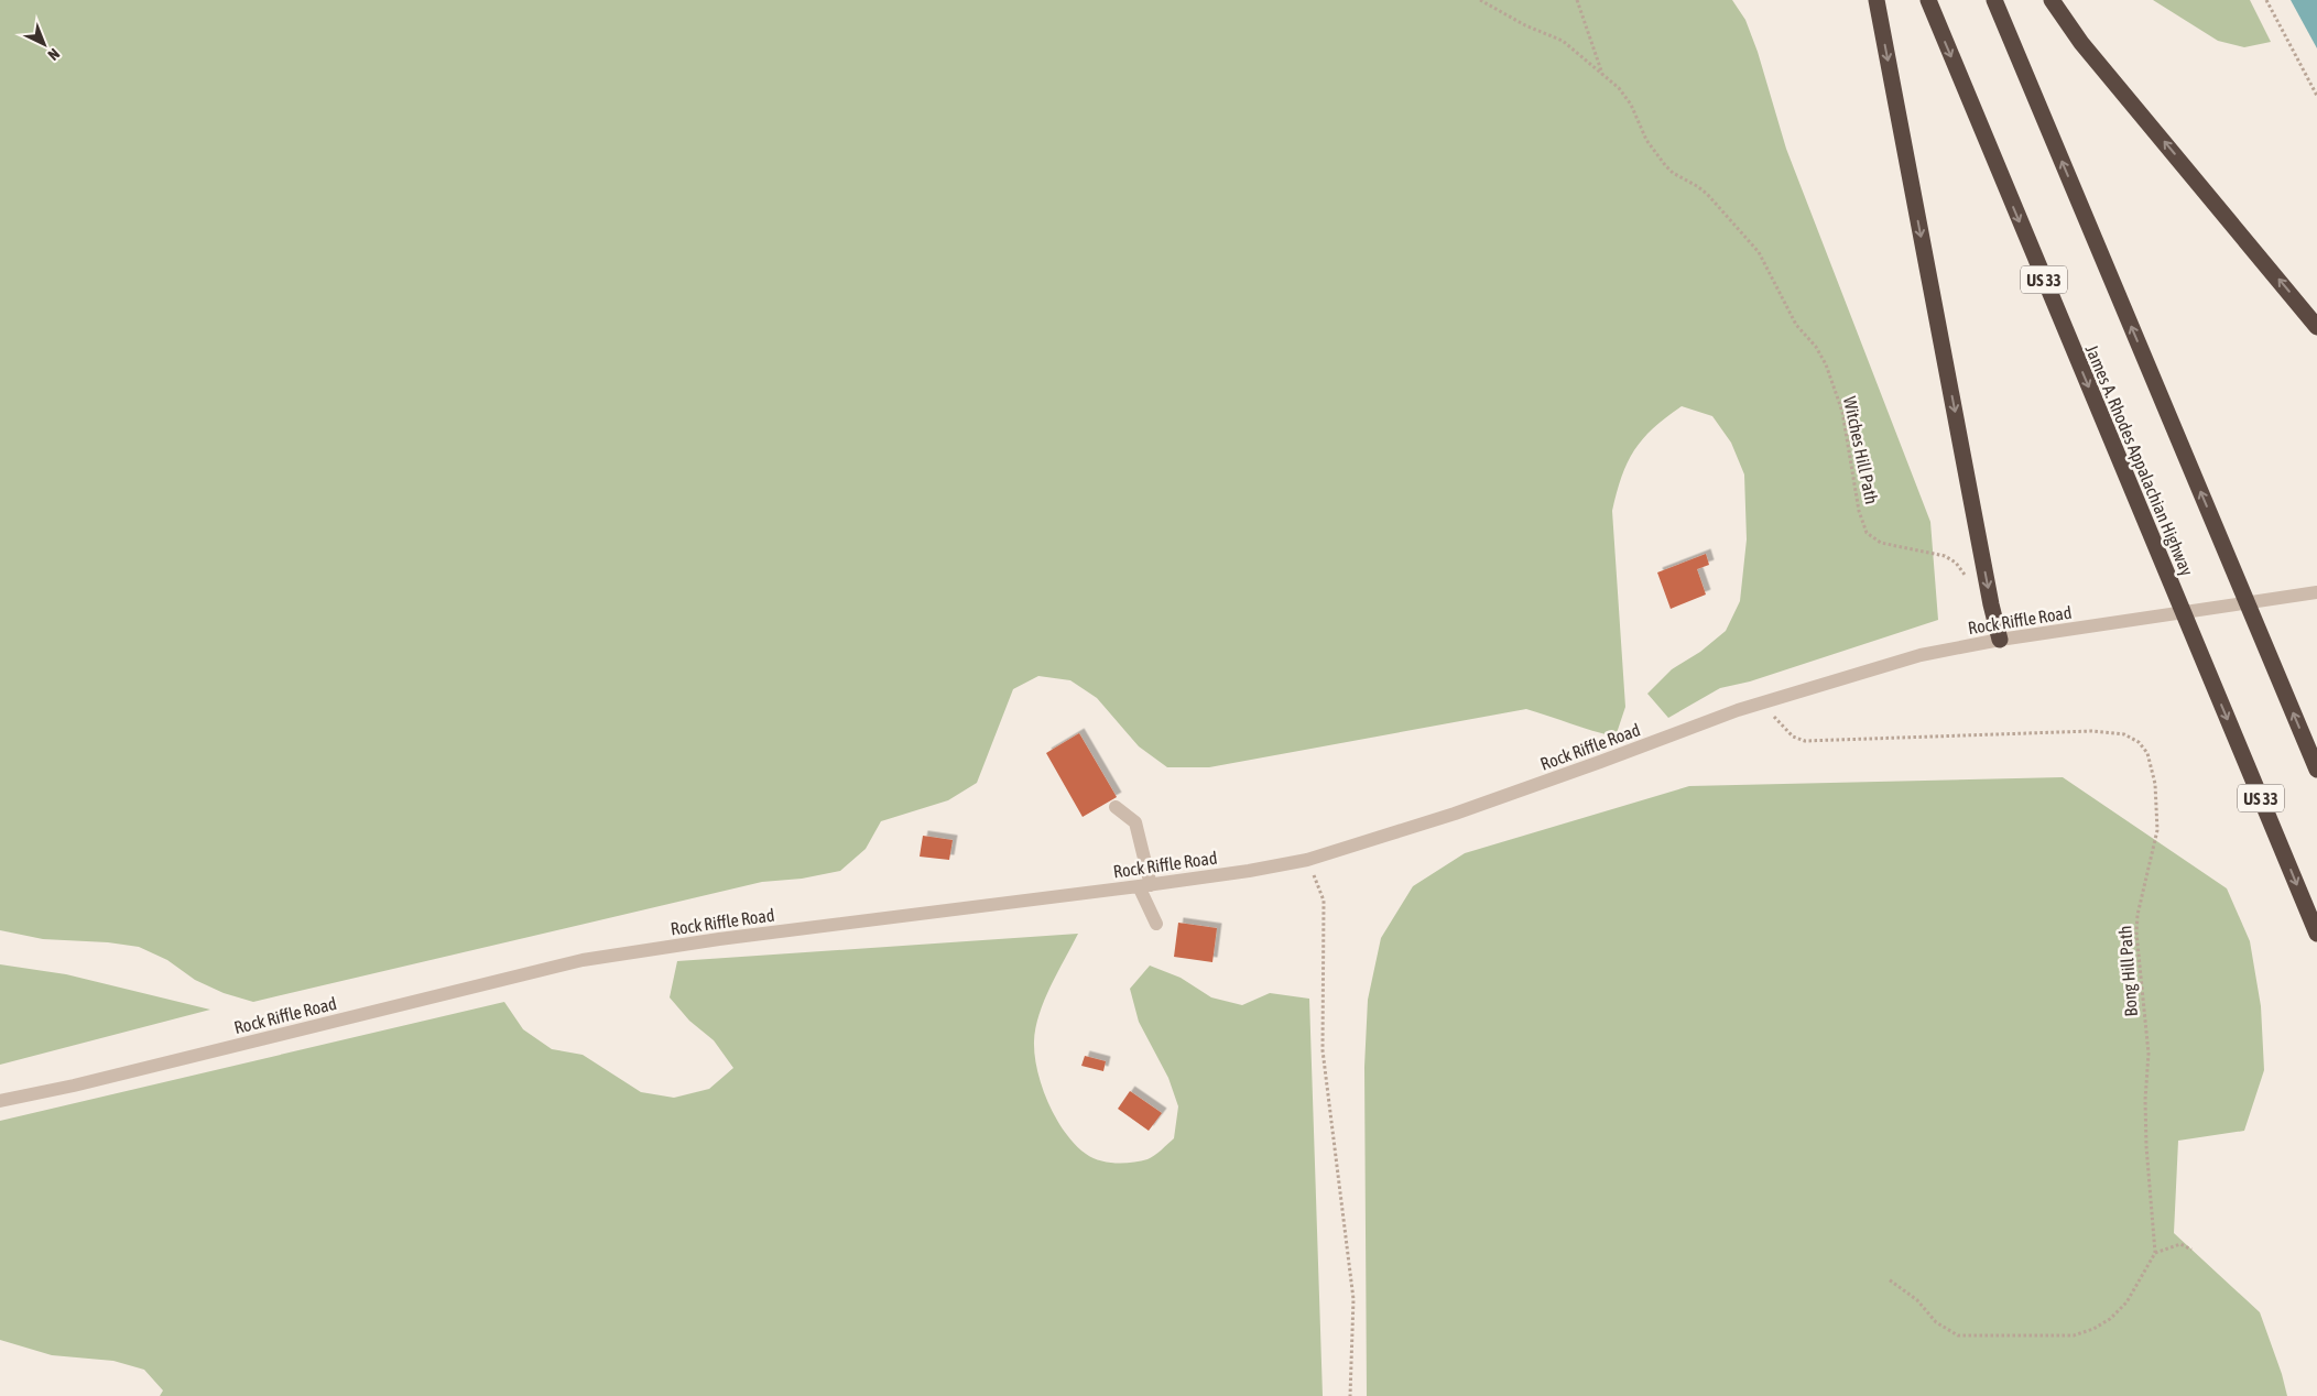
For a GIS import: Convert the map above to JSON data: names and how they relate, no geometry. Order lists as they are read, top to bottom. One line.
{"streets":{"highway":["US 33","James A. Rhodes Appalachian Highway"],"street":["Rock Riffle Road"],"path":["Witches Hill Path","Bong Hill Path"]},"north":"bottom right"}
